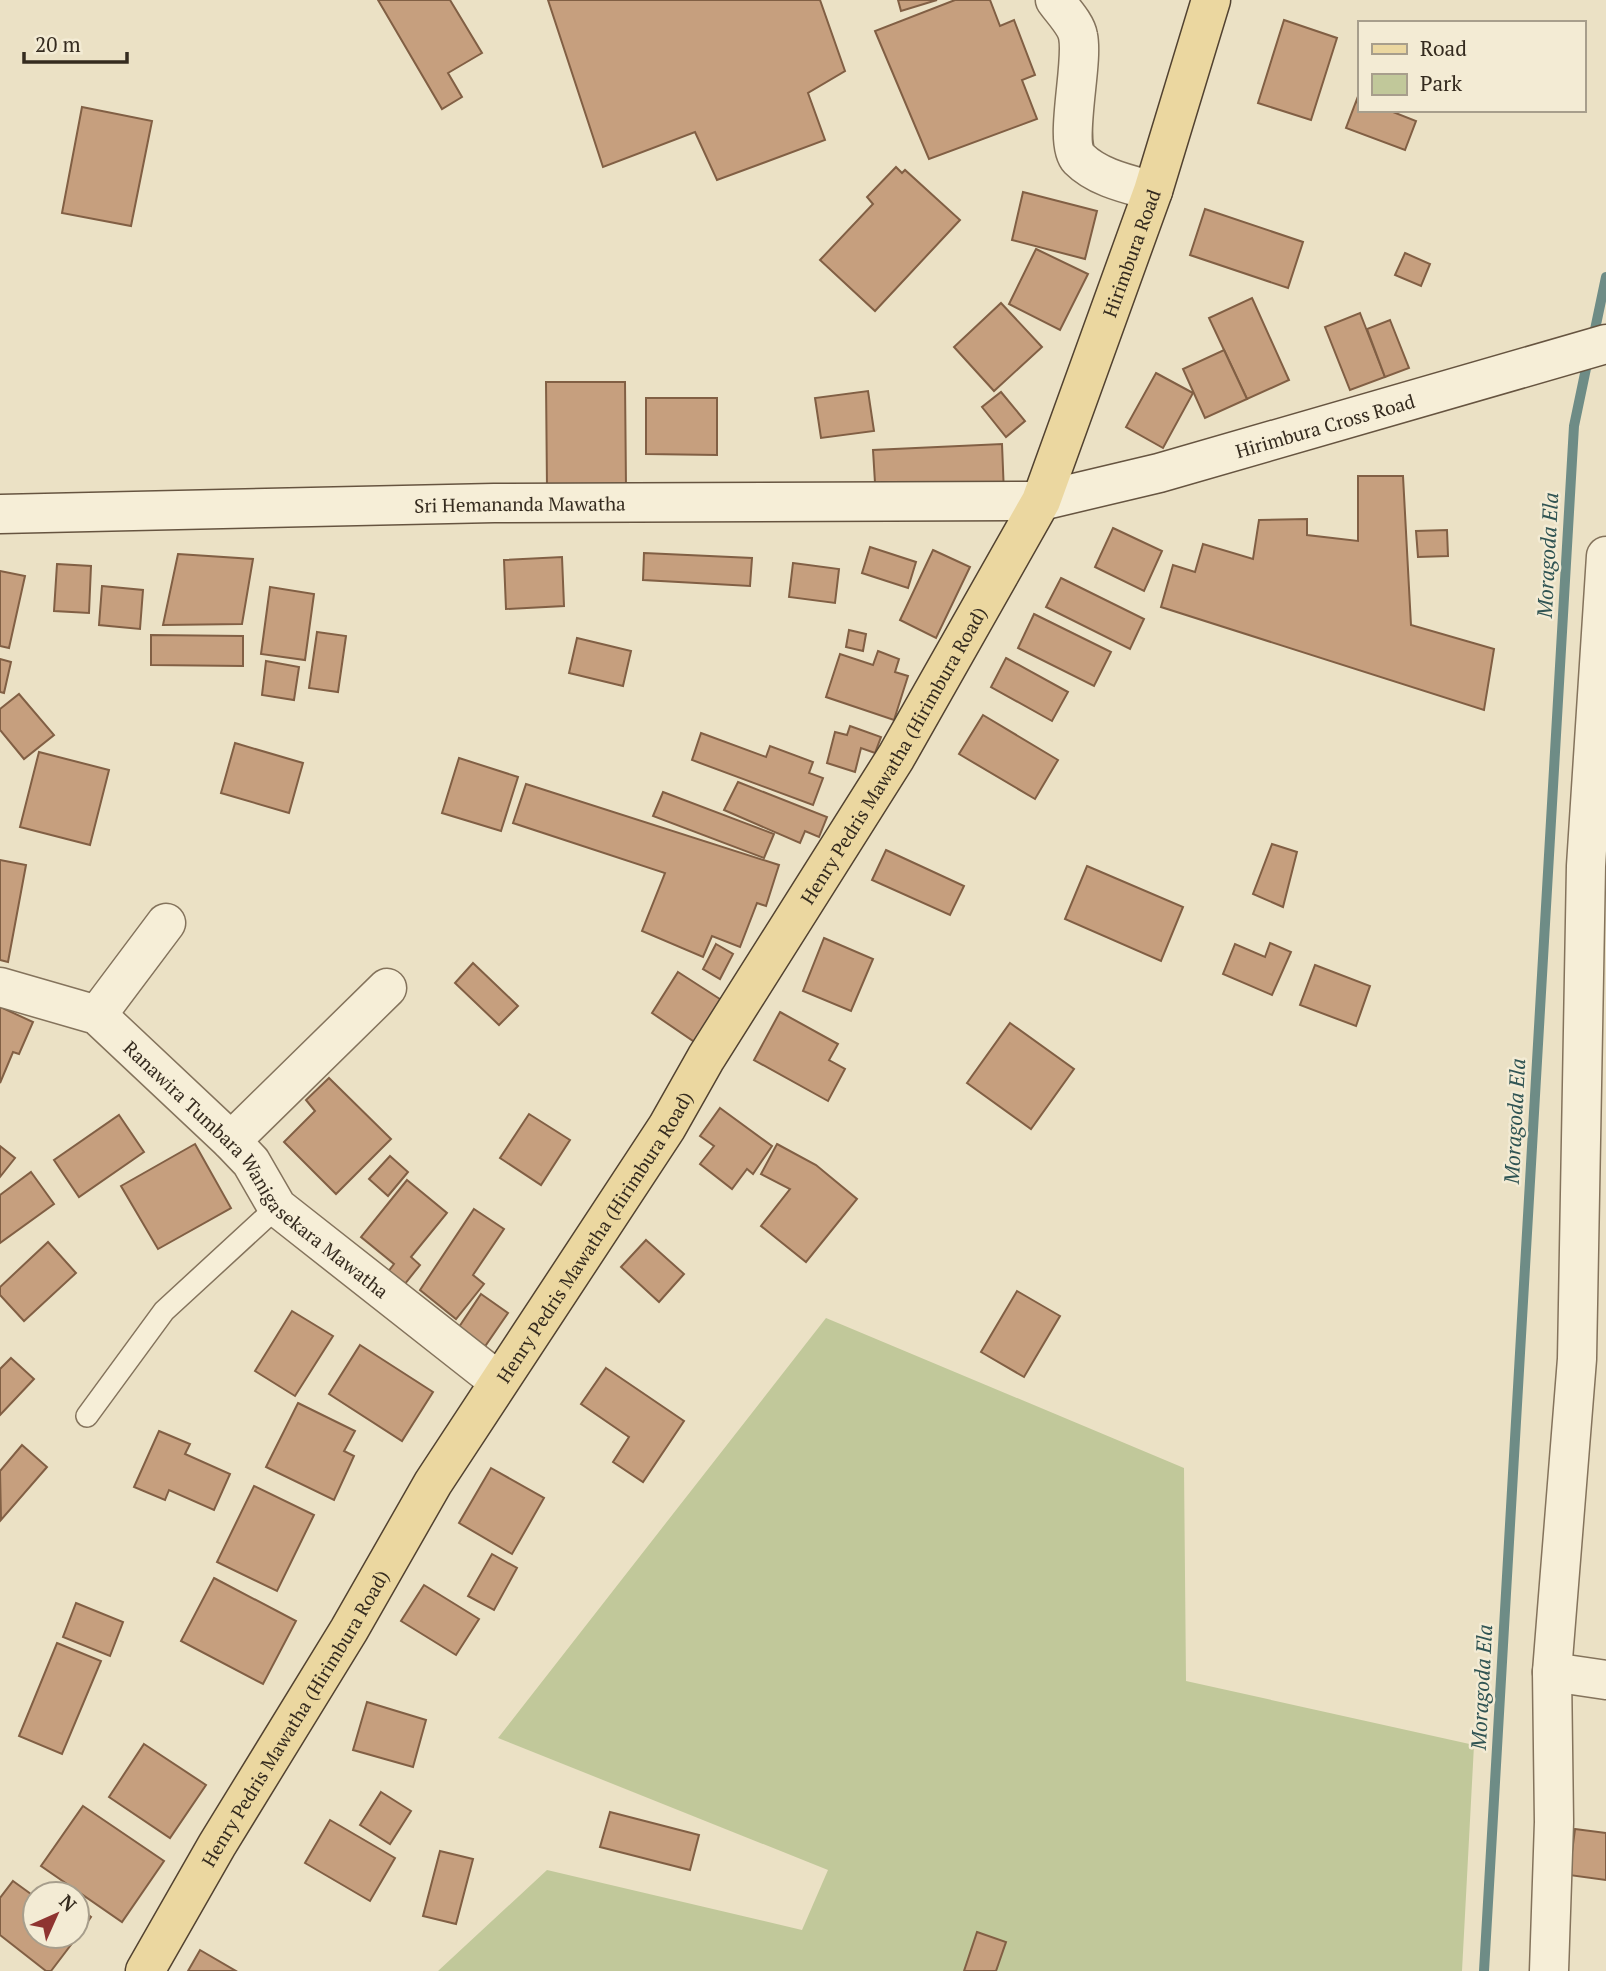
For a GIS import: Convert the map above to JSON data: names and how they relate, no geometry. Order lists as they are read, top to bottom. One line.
{"streets":{"main road":["Hirimbura Road","Henry Pedris Mawatha (Hirimbura Road)"],"street":["Hirimbura Cross Road","Sri Hemananda Mawatha","Ranawira Tumbara Wanigasekara Mawatha"]},"crossings":[["Hirimbura Road","Hirimbura Cross Road"],["Hirimbura Road","Sri Hemananda Mawatha"],["Hirimbura Road","Henry Pedris Mawatha (Hirimbura Road)"],["Hirimbura Cross Road","Sri Hemananda Mawatha"],["Hirimbura Cross Road","Henry Pedris Mawatha (Hirimbura Road)"],["Sri Hemananda Mawatha","Henry Pedris Mawatha (Hirimbura Road)"],["Henry Pedris Mawatha (Hirimbura Road)","Ranawira Tumbara Wanigasekara Mawatha"]],"water":["Moragoda Ela"],"legend":["Road","Park"],"scale_bar":"20 m","north":"top right"}
